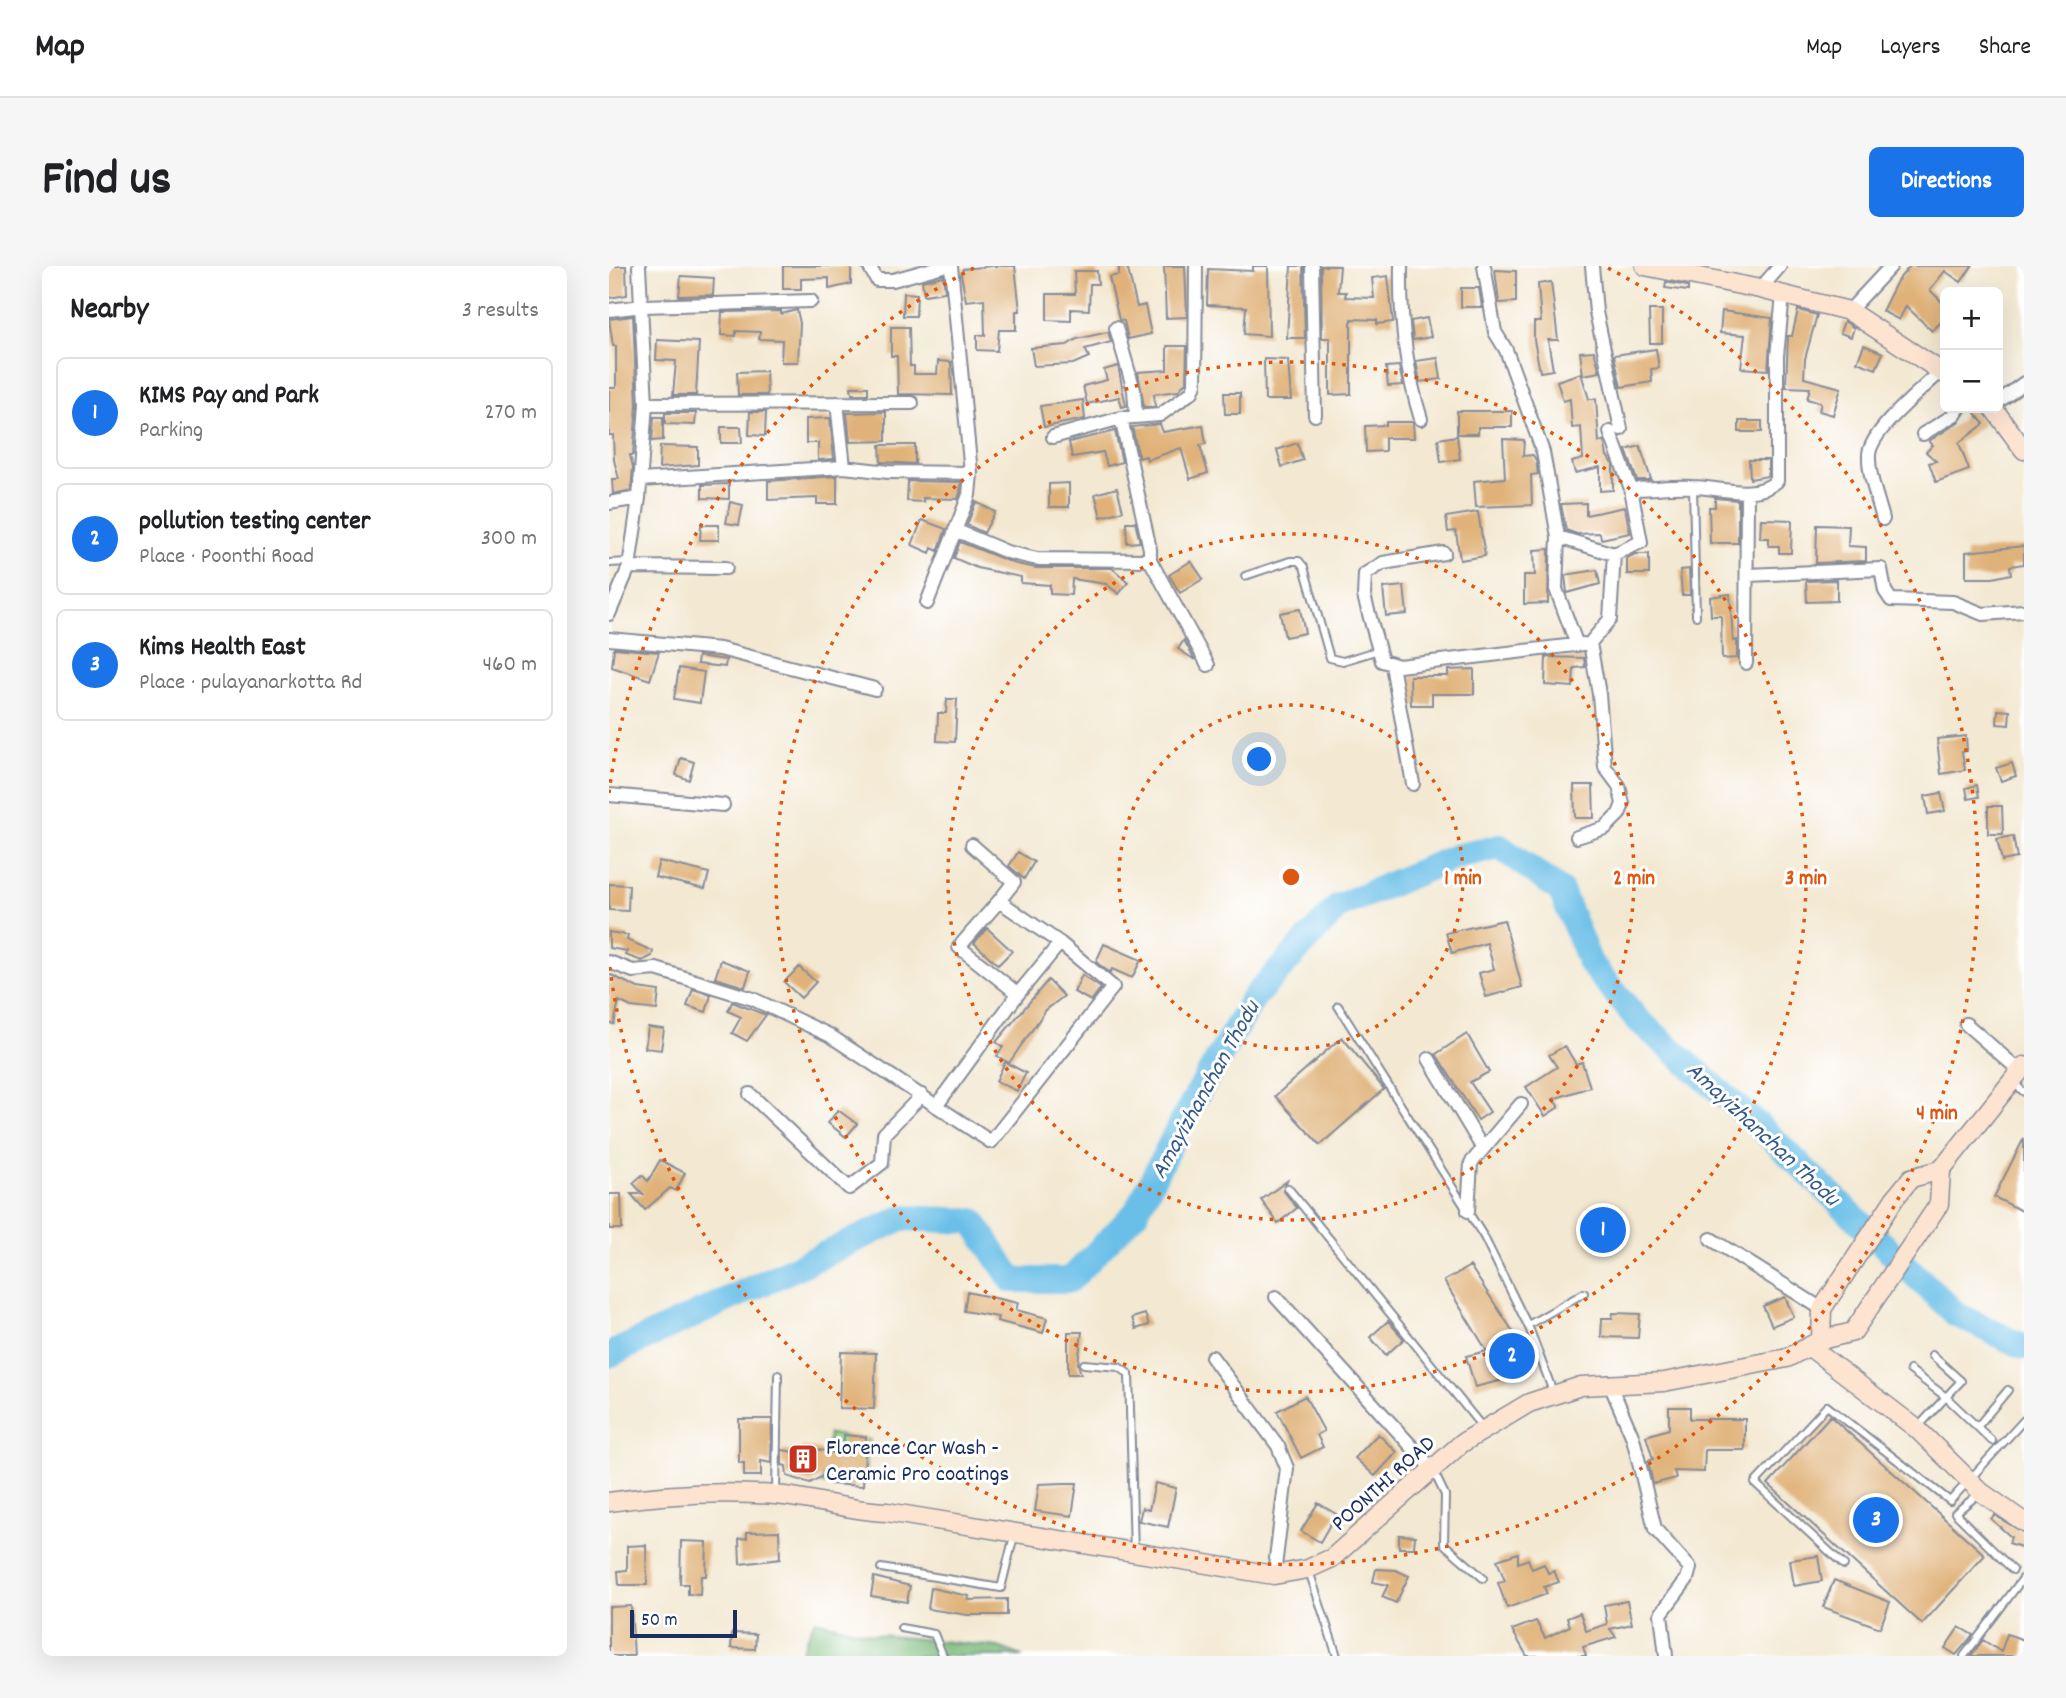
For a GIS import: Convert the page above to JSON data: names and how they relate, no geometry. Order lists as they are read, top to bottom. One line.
{"streets":{"main road":["POONTHI ROAD"]},"water":["Amayizhanchan Thodu"],"places":{"building":["Florence Car Wash - Ceramic Pro coatings"]},"scale_bar":"50 m","page":{"header":"Map","nav":["Map","Layers","Share"],"title":"Find us","buttons":"Directions","heading":["Nearby","3 results"],"map_buttons":["+","−"],"list":[{"mark":"1","name":"KIMS Pay and Park","note":"Parking","value":"270 m"},{"mark":"2","name":"pollution testing center","note":"Place · Poonthi Road","value":"300 m"},{"mark":"3","name":"Kims Health East","note":"Place · pulayanarkotta Rd","value":"460 m"}],"pins":["1","2","3"],"scale":"50 m"},"rings":["1 min","2 min","3 min","4 min"]}
